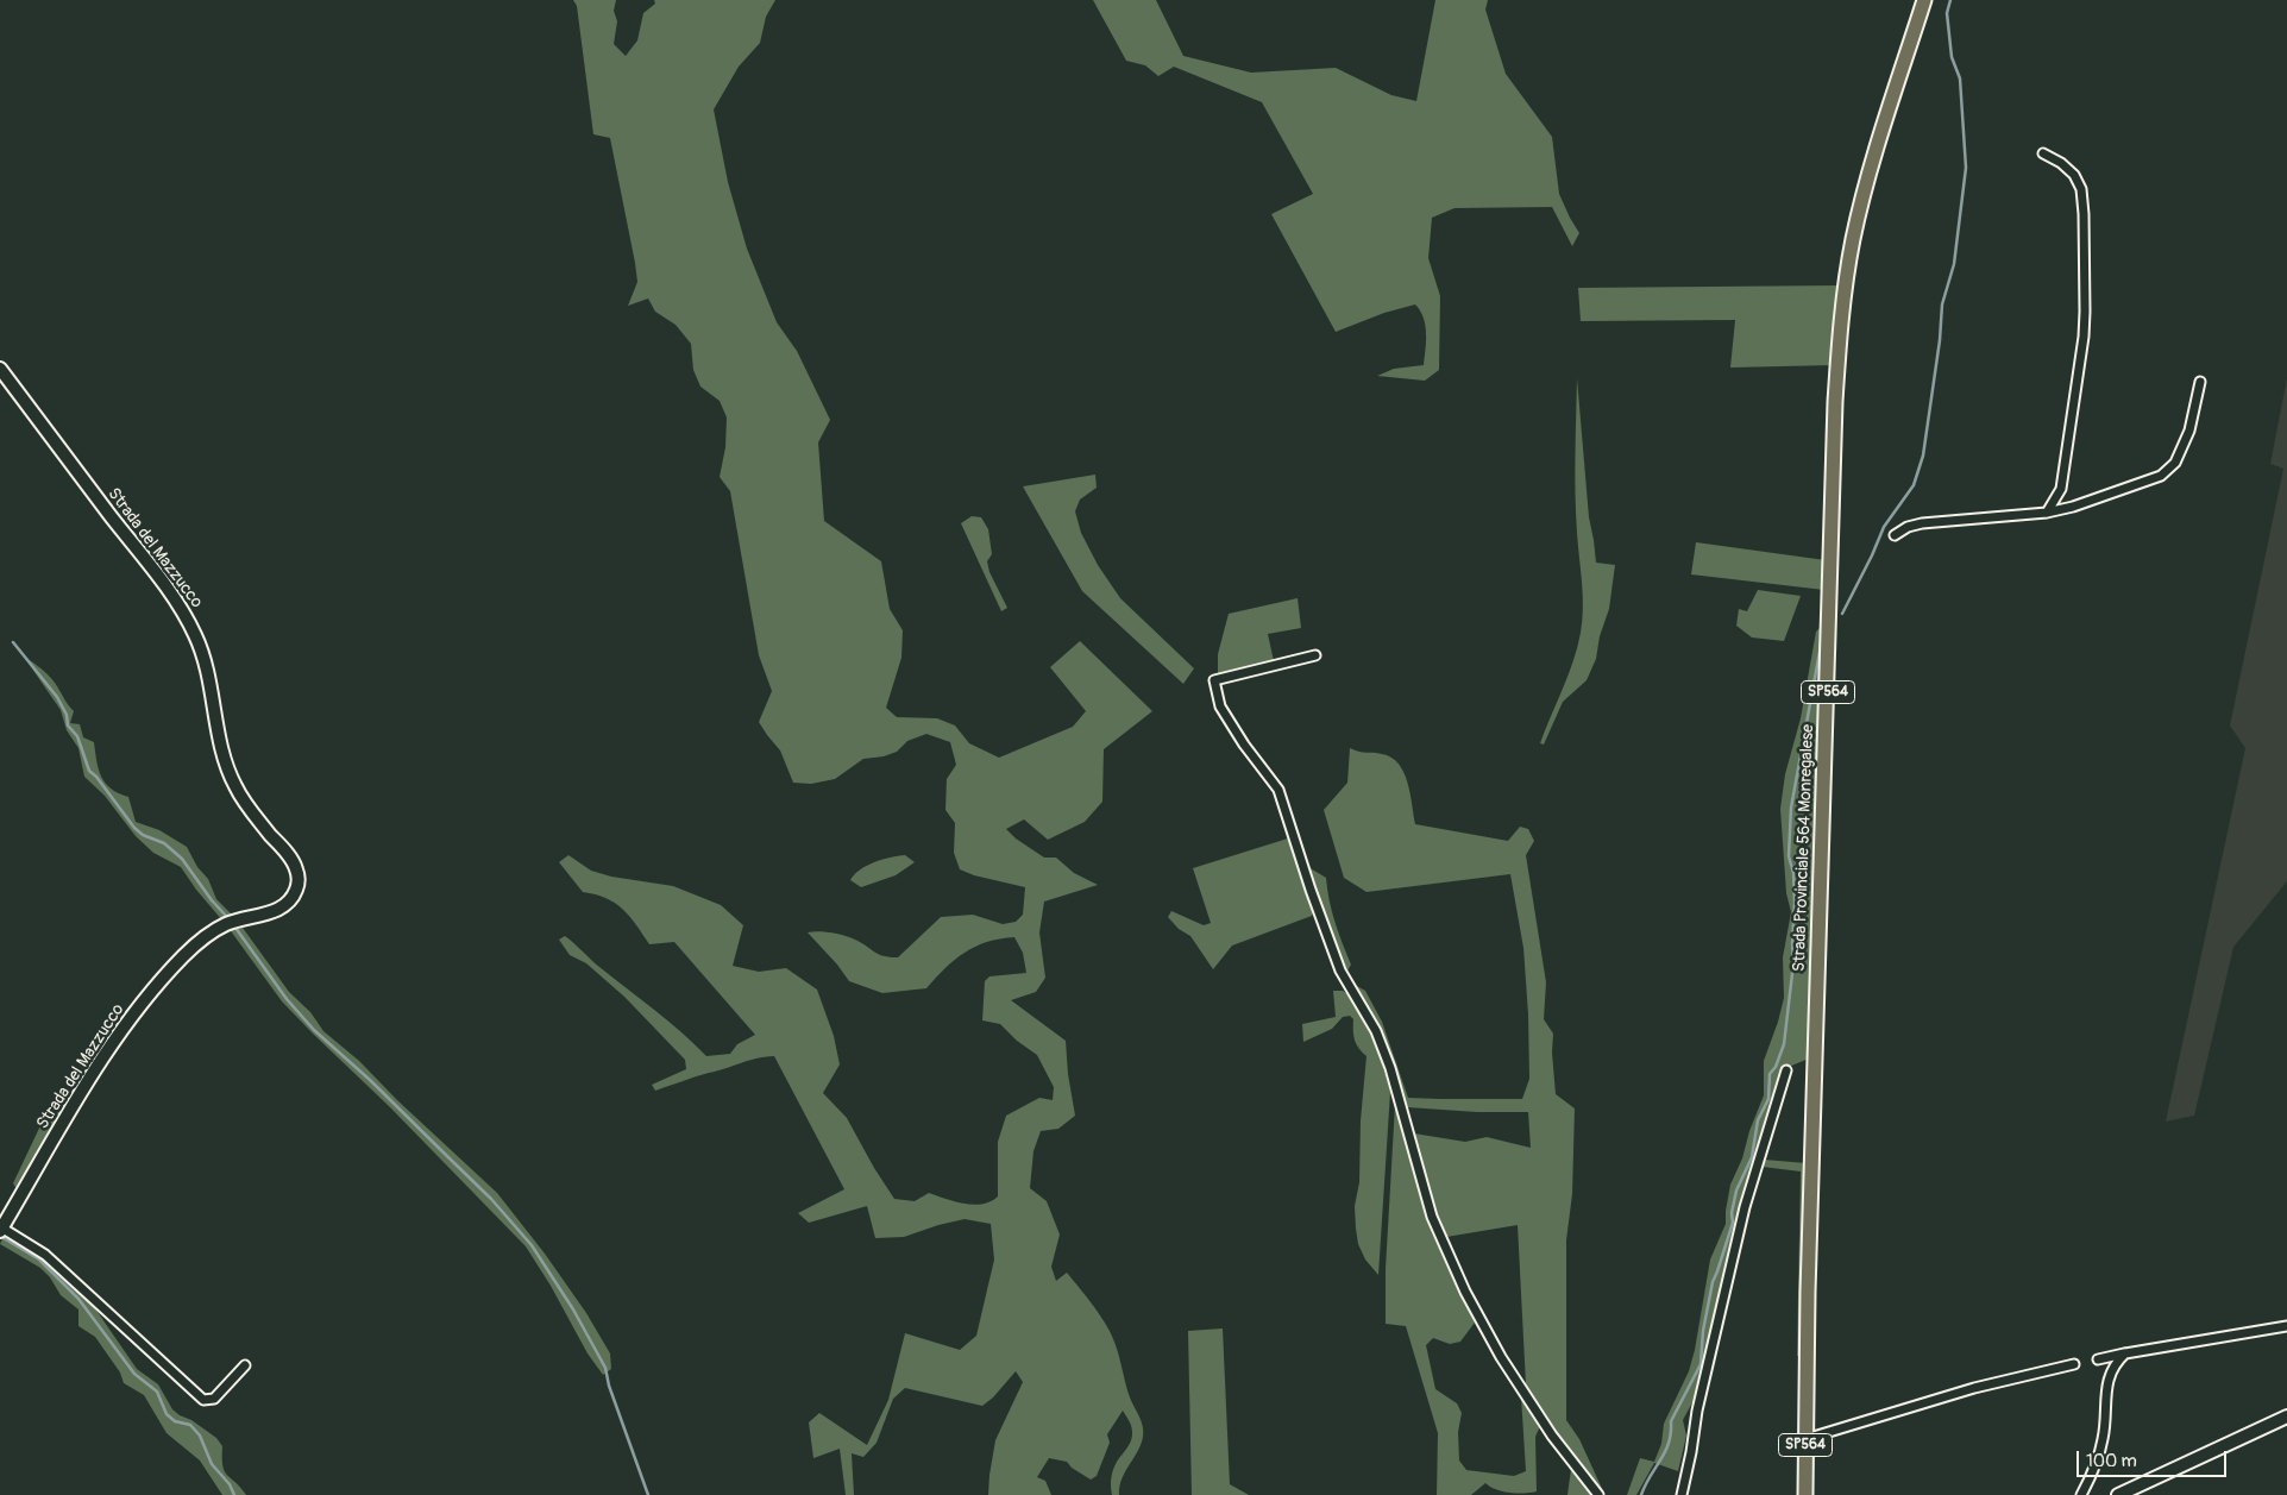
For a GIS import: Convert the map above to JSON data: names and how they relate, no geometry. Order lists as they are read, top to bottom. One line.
{"streets":{"main road":["SP564","Strada Provinciale 564 Monregalese"],"street":["Strada del Mazzucco"]},"scale_bar":"100 m"}
